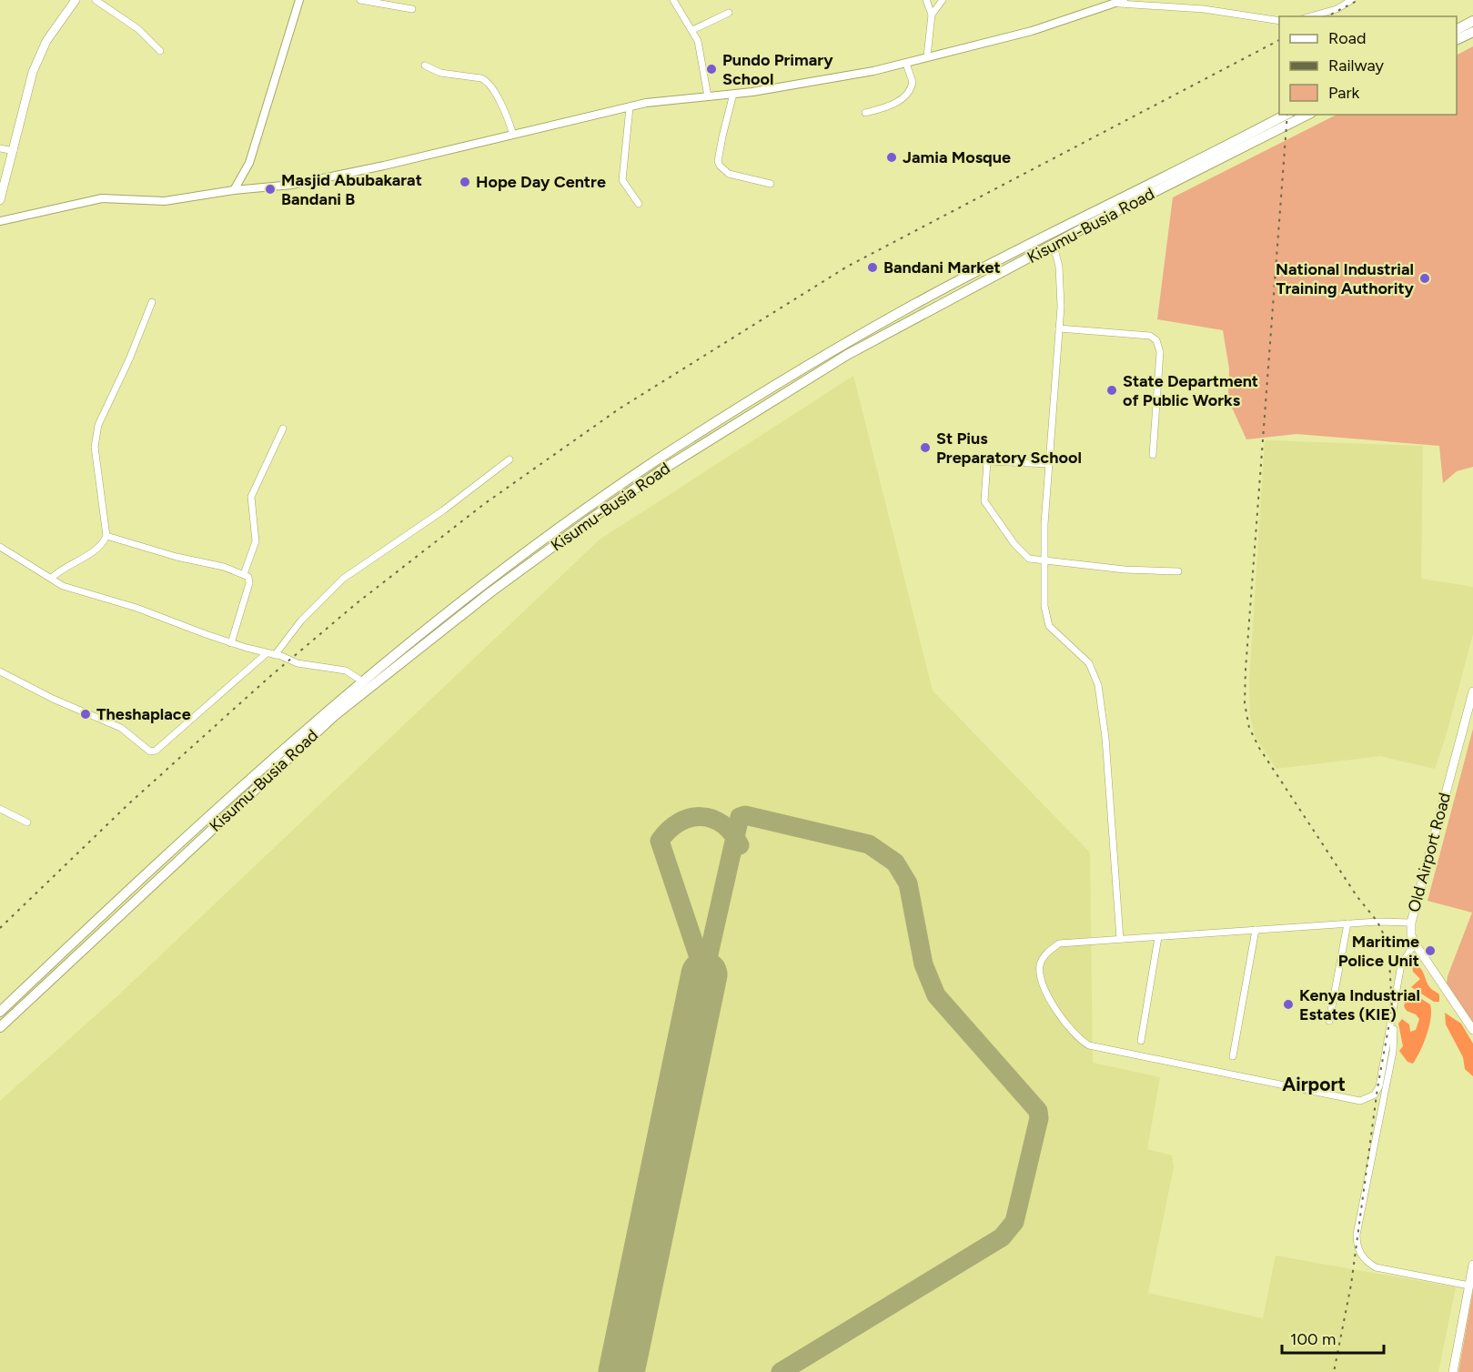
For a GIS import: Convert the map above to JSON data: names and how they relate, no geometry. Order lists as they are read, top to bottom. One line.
{"streets":{"highway":["Kisumu-Busia Road"],"main road":["Old Airport Road"]},"districts":["Airport"],"places":["Pundo Primary School","Jamia Mosque","Hope Day Centre","Masjid Abubakarat Bandani B","Bandani Market","National Industrial Training Authority","State Department of Public Works","St Pius Preparatory School","Theshaplace","Maritime Police Unit","Kenya Industrial Estates (KIE)"],"legend":["Road","Railway","Park"],"scale_bar":"100 m"}
